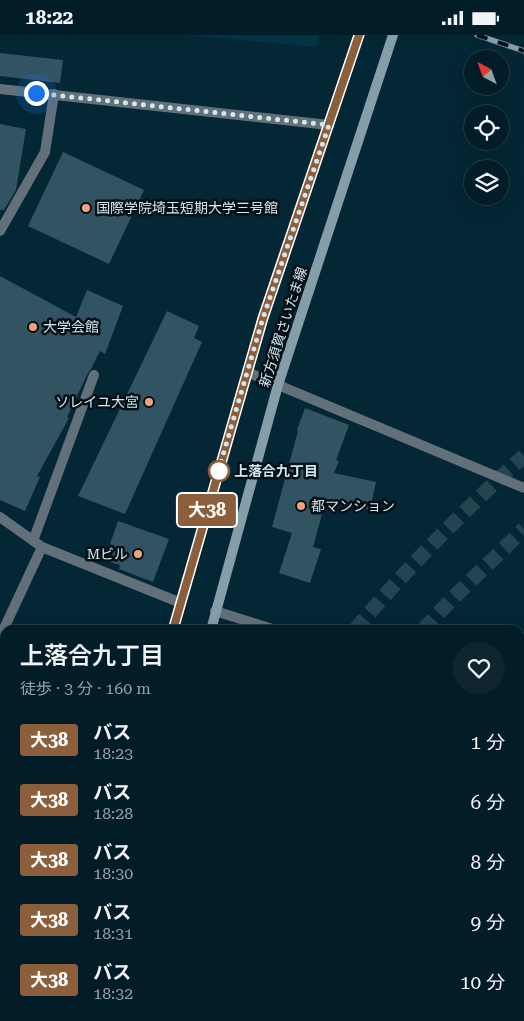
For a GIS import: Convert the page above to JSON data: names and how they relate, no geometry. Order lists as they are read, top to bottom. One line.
{"streets":{"main road":["新方須賀さいたま線"]},"places":["国際学院埼玉短期大学三号館","大学会館","ソレイユ大宮","上落合九丁目","都マンション","Mビル"],"lines":["bus line 大38"],"north":"top left","page":{"status":"18:22","on_map":"大38","heading":["上落合九丁目","徒歩 · 3 分 · 160 m"],"list":[{"mark":"大38","name":"バス","note":"18:23","value":"1 分"},{"mark":"大38","name":"バス","note":"18:28","value":"6 分"},{"mark":"大38","name":"バス","note":"18:30","value":"8 分"},{"mark":"大38","name":"バス","note":"18:31","value":"9 分"},{"mark":"大38","name":"バス","note":"18:32","value":"10 分"}]}}
